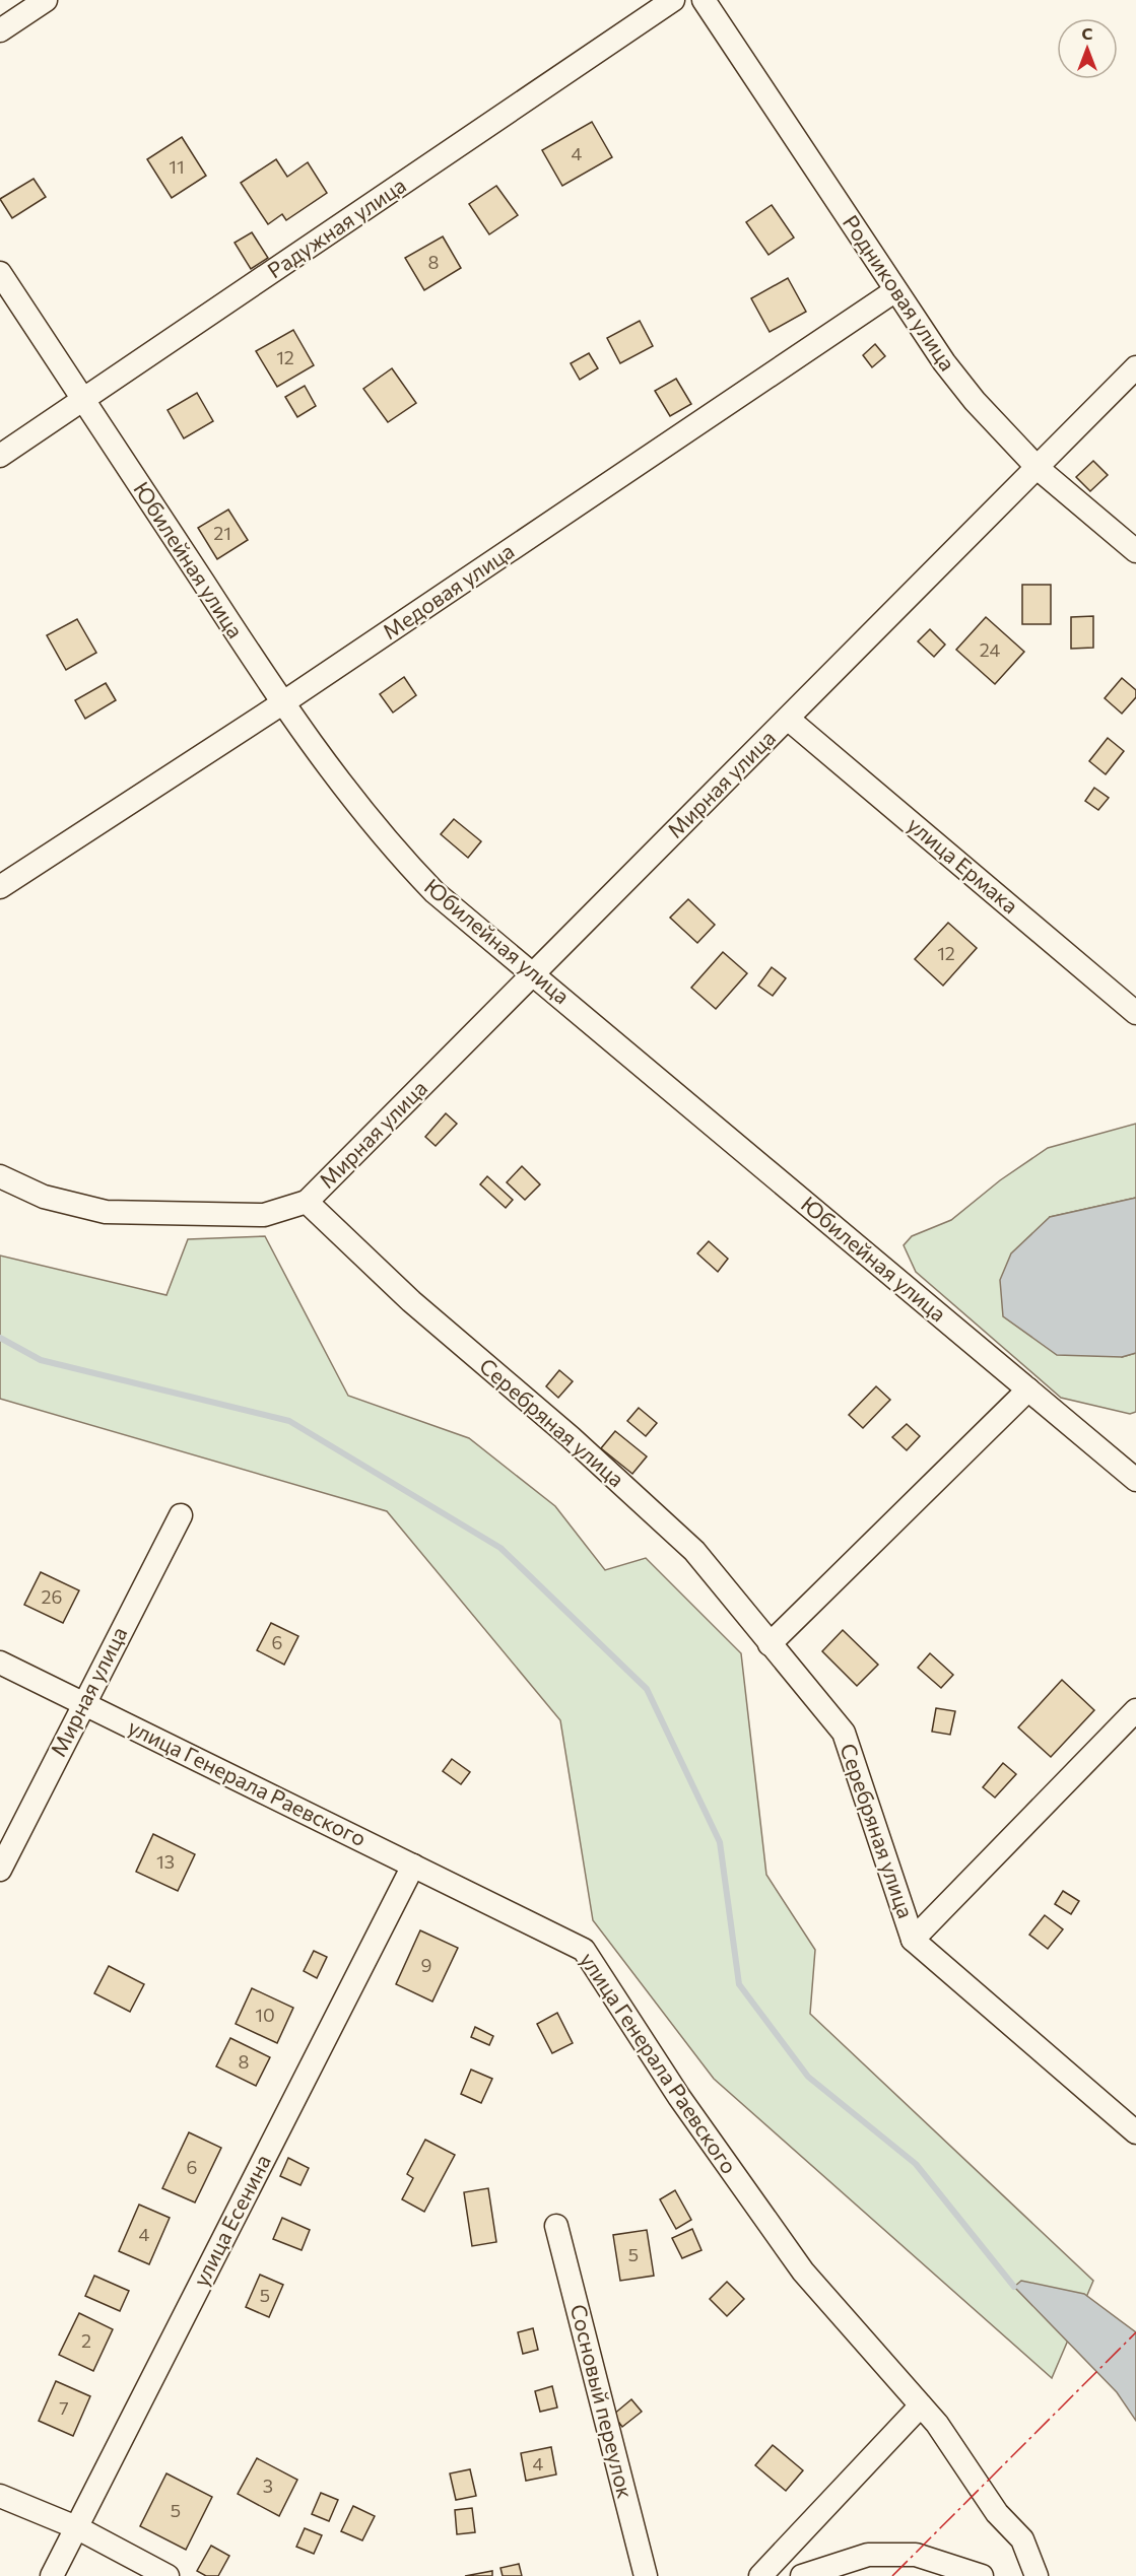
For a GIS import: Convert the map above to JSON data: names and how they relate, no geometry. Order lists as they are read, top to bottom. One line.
{"streets":{"street":["Радужная улица","Родниковая улица","Юбилейная улица","Медовая улица","Мирная улица","улица Ермака","Серебряная улица","улица Генерала Раевского","улица Есенина","Сосновый переулок"]},"crossings":[["Радужная улица","Юбилейная улица"],["Родниковая улица","Медовая улица"],["Родниковая улица","Мирная улица"],["Юбилейная улица","Медовая улица"],["Юбилейная улица","Мирная улица"],["Мирная улица","улица Ермака"],["Мирная улица","Серебряная улица"],["Мирная улица","улица Генерала Раевского"],["улица Генерала Раевского","улица Есенина"]],"house_numbers":["4","11","8","12","21","24","12","26","6","13","9","10","8","6","4","5","5","2","7","4","3","5"],"north":"top"}
